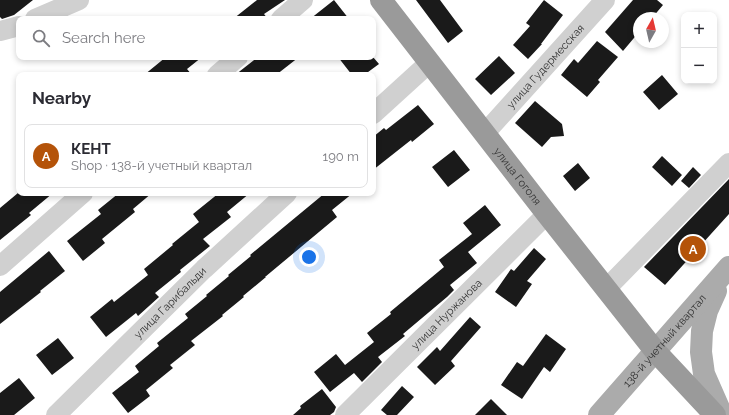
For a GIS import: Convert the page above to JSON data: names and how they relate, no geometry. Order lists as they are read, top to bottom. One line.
{"streets":{"highway":["улица Гоголя"],"main road":["138-й учетный квартал"],"street":["улица Гудермесская","улица Гарибальди","улица Нуржанова"]},"crossings":[["улица Гудермесская","улица Гоголя"],["улица Гоголя","улица Нуржанова"],["улица Гоголя","138-й учетный квартал"]],"north":"top","page":{"map_buttons":["+","−"],"search":"Search here","heading":"Nearby","list":[{"mark":"A","name":"КЕНТ","note":"Shop · 138-й учетный квартал","value":"190 m"}],"pins":"A"}}
